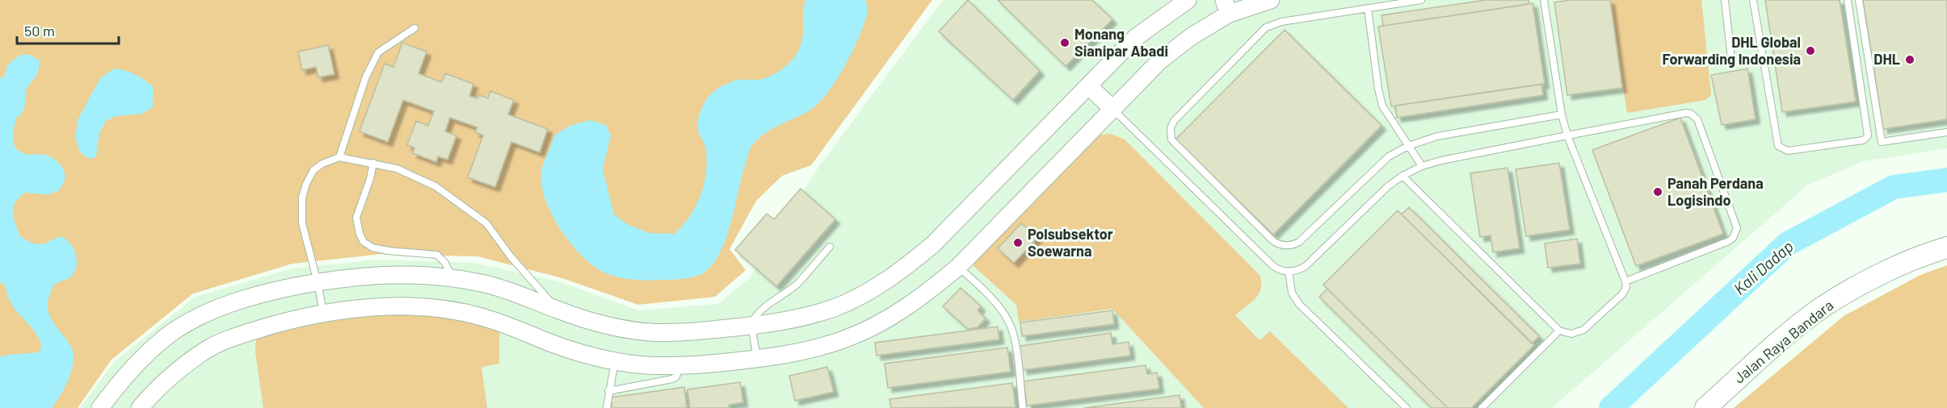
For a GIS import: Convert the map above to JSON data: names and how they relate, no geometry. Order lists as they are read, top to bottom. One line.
{"streets":{"main road":["Jalan Raya Bandara"]},"water":["Kali Dadap"],"places":["Monang Sianipar Abadi","DHL Global Forwarding Indonesia","DHL","Panah Perdana Logisindo","Polsubsektor Soewarna"],"scale_bar":"50 m"}
